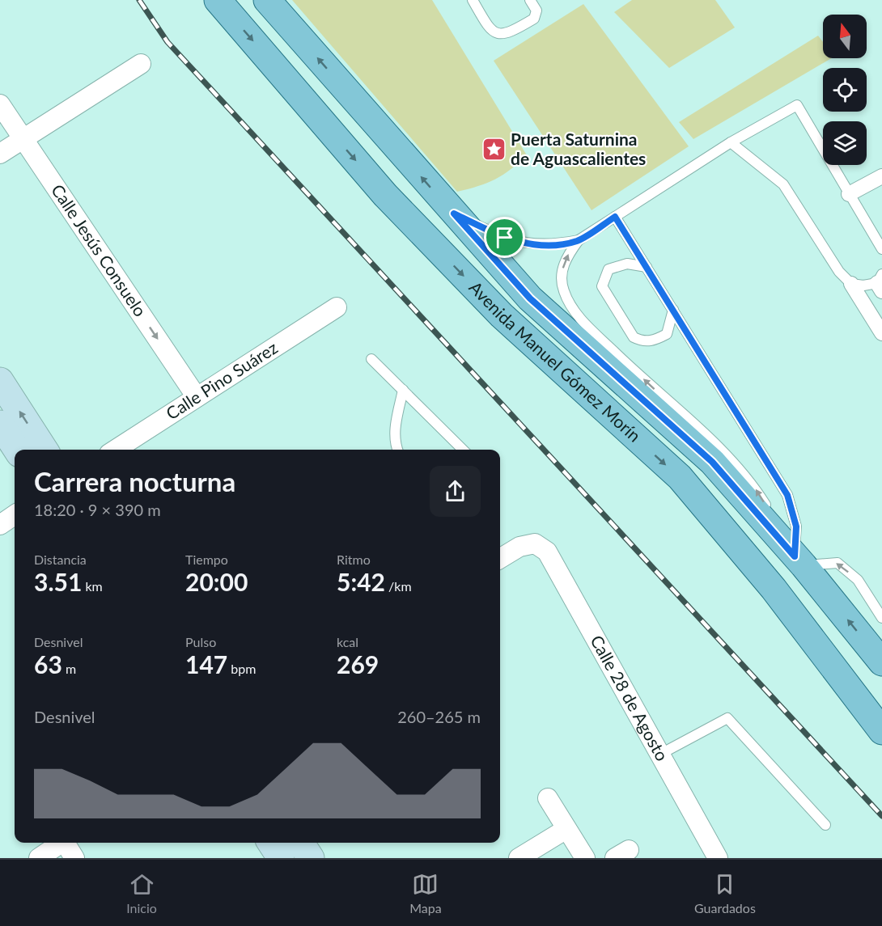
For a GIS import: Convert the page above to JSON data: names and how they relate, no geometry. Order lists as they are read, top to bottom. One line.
{"streets":{"main road":["Avenida Manuel Gómez Morín"],"street":["Calle Jesús Consuelo","Calle Pino Suárez","Calle 28 de Agosto"]},"crossings":[["Calle Jesús Consuelo","Calle Pino Suárez"]],"one_way":["Calle Jesús Consuelo"],"places":{"place":["Puerta Saturnina de Aguascalientes"]},"north":"top","page":{"heading":["Carrera nocturna","18:20 · 9 × 390 m"],"stats":[["Distancia","3.51 km"],["Tiempo","20:00"],["Ritmo","5:42 /km"],["Desnivel","63 m"],["Pulso","147 bpm"],["kcal","269"]],"chart":["Desnivel","260–265 m"],"tabs":["Inicio","Mapa","Guardados"]}}
